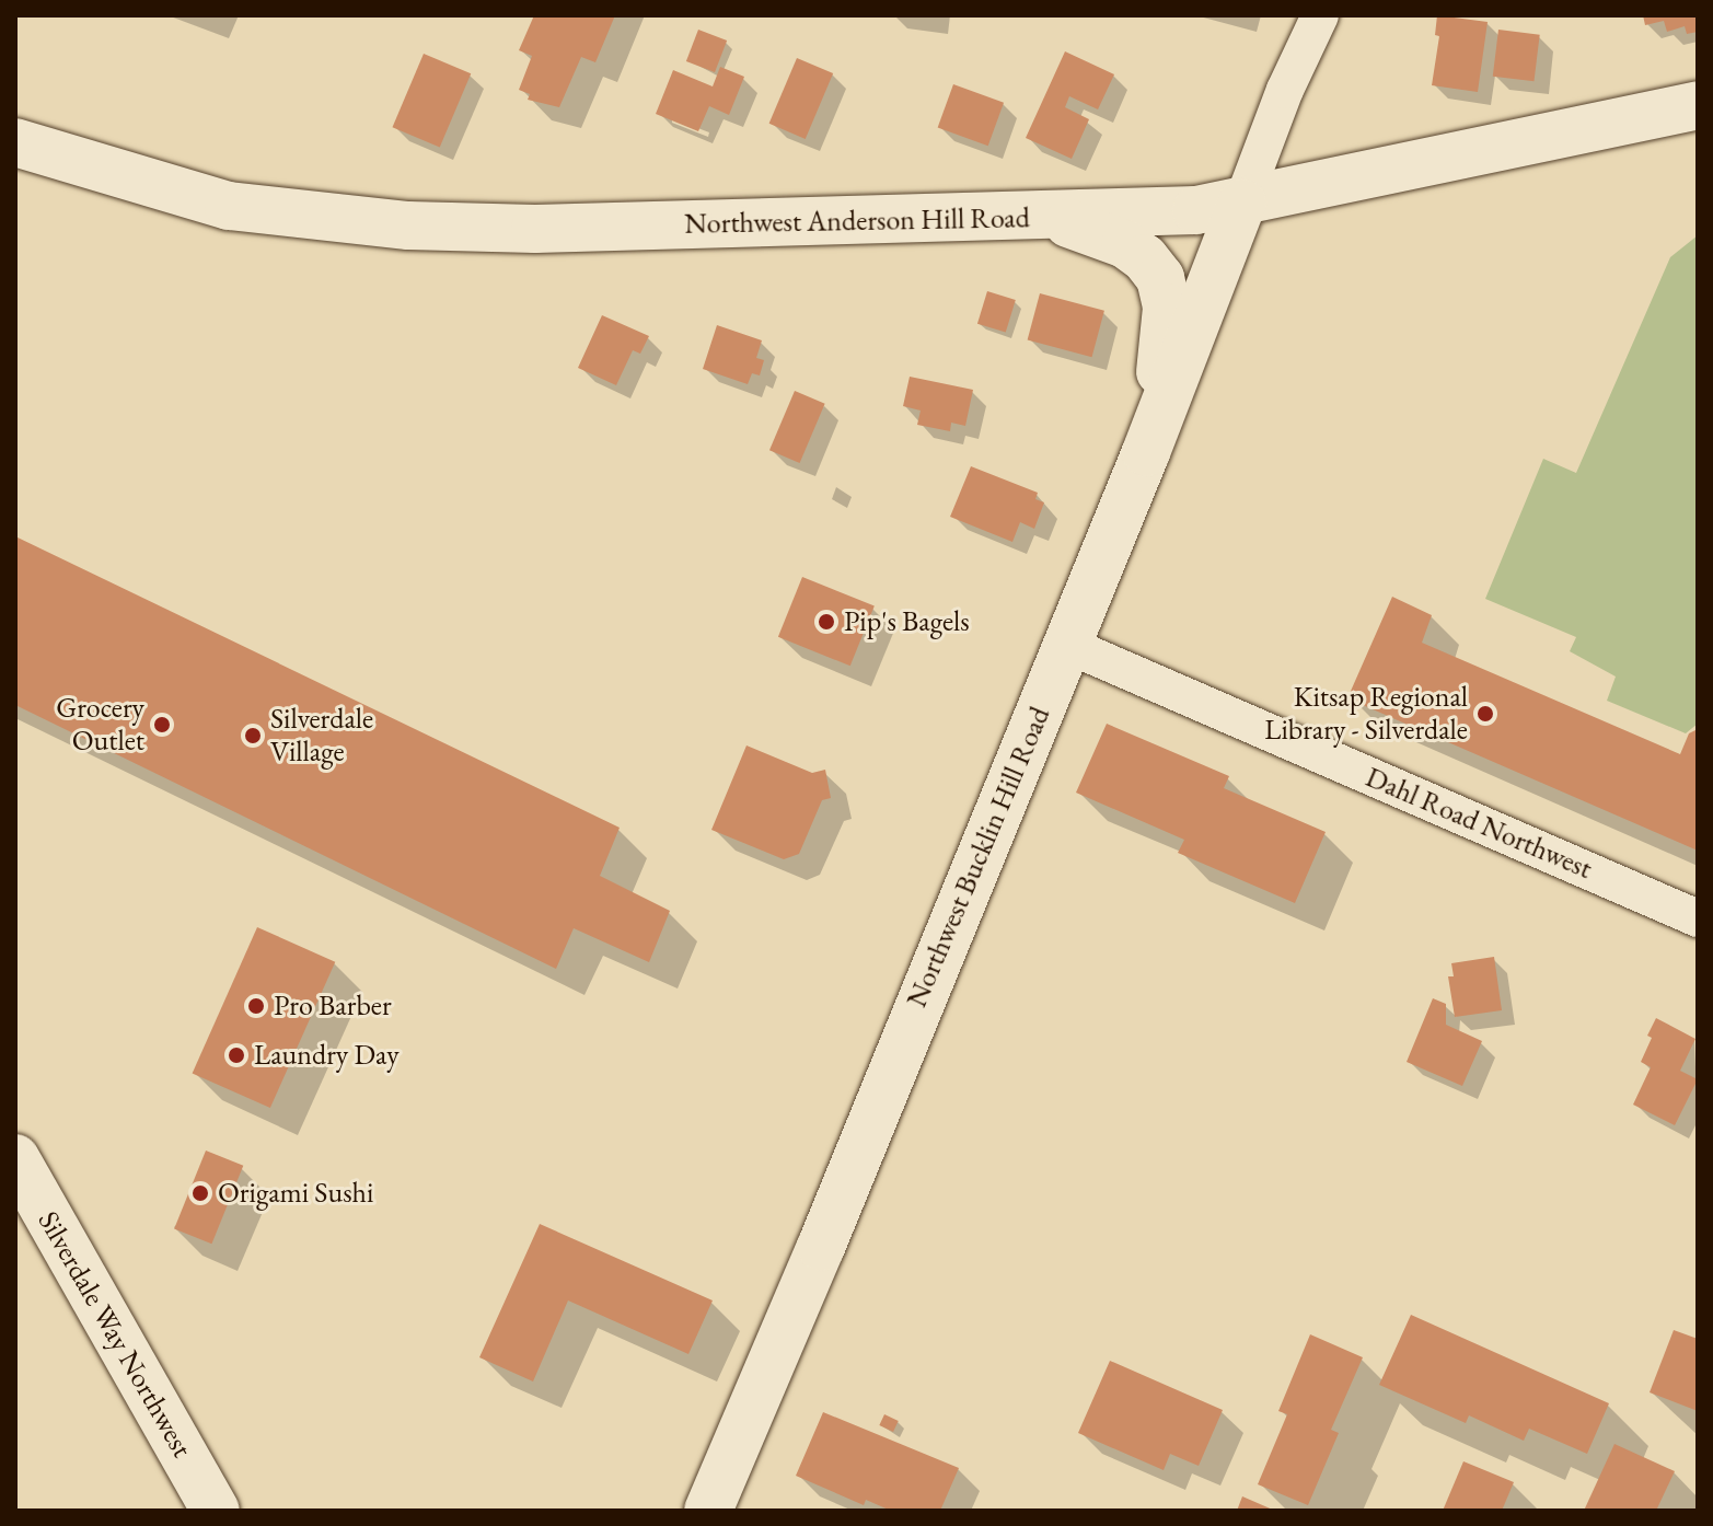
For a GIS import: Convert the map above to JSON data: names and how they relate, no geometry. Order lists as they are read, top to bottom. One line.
{"streets":{"main road":["Northwest Anderson Hill Road","Northwest Bucklin Hill Road","Silverdale Way Northwest"],"street":["Dahl Road Northwest"]},"crossings":[["Northwest Anderson Hill Road","Northwest Bucklin Hill Road"],["Dahl Road Northwest","Northwest Bucklin Hill Road"]],"places":["Pip's Bagels","Kitsap Regional Library - Silverdale","Grocery Outlet","Silverdale Village","Pro Barber","Laundry Day","Origami Sushi"]}
